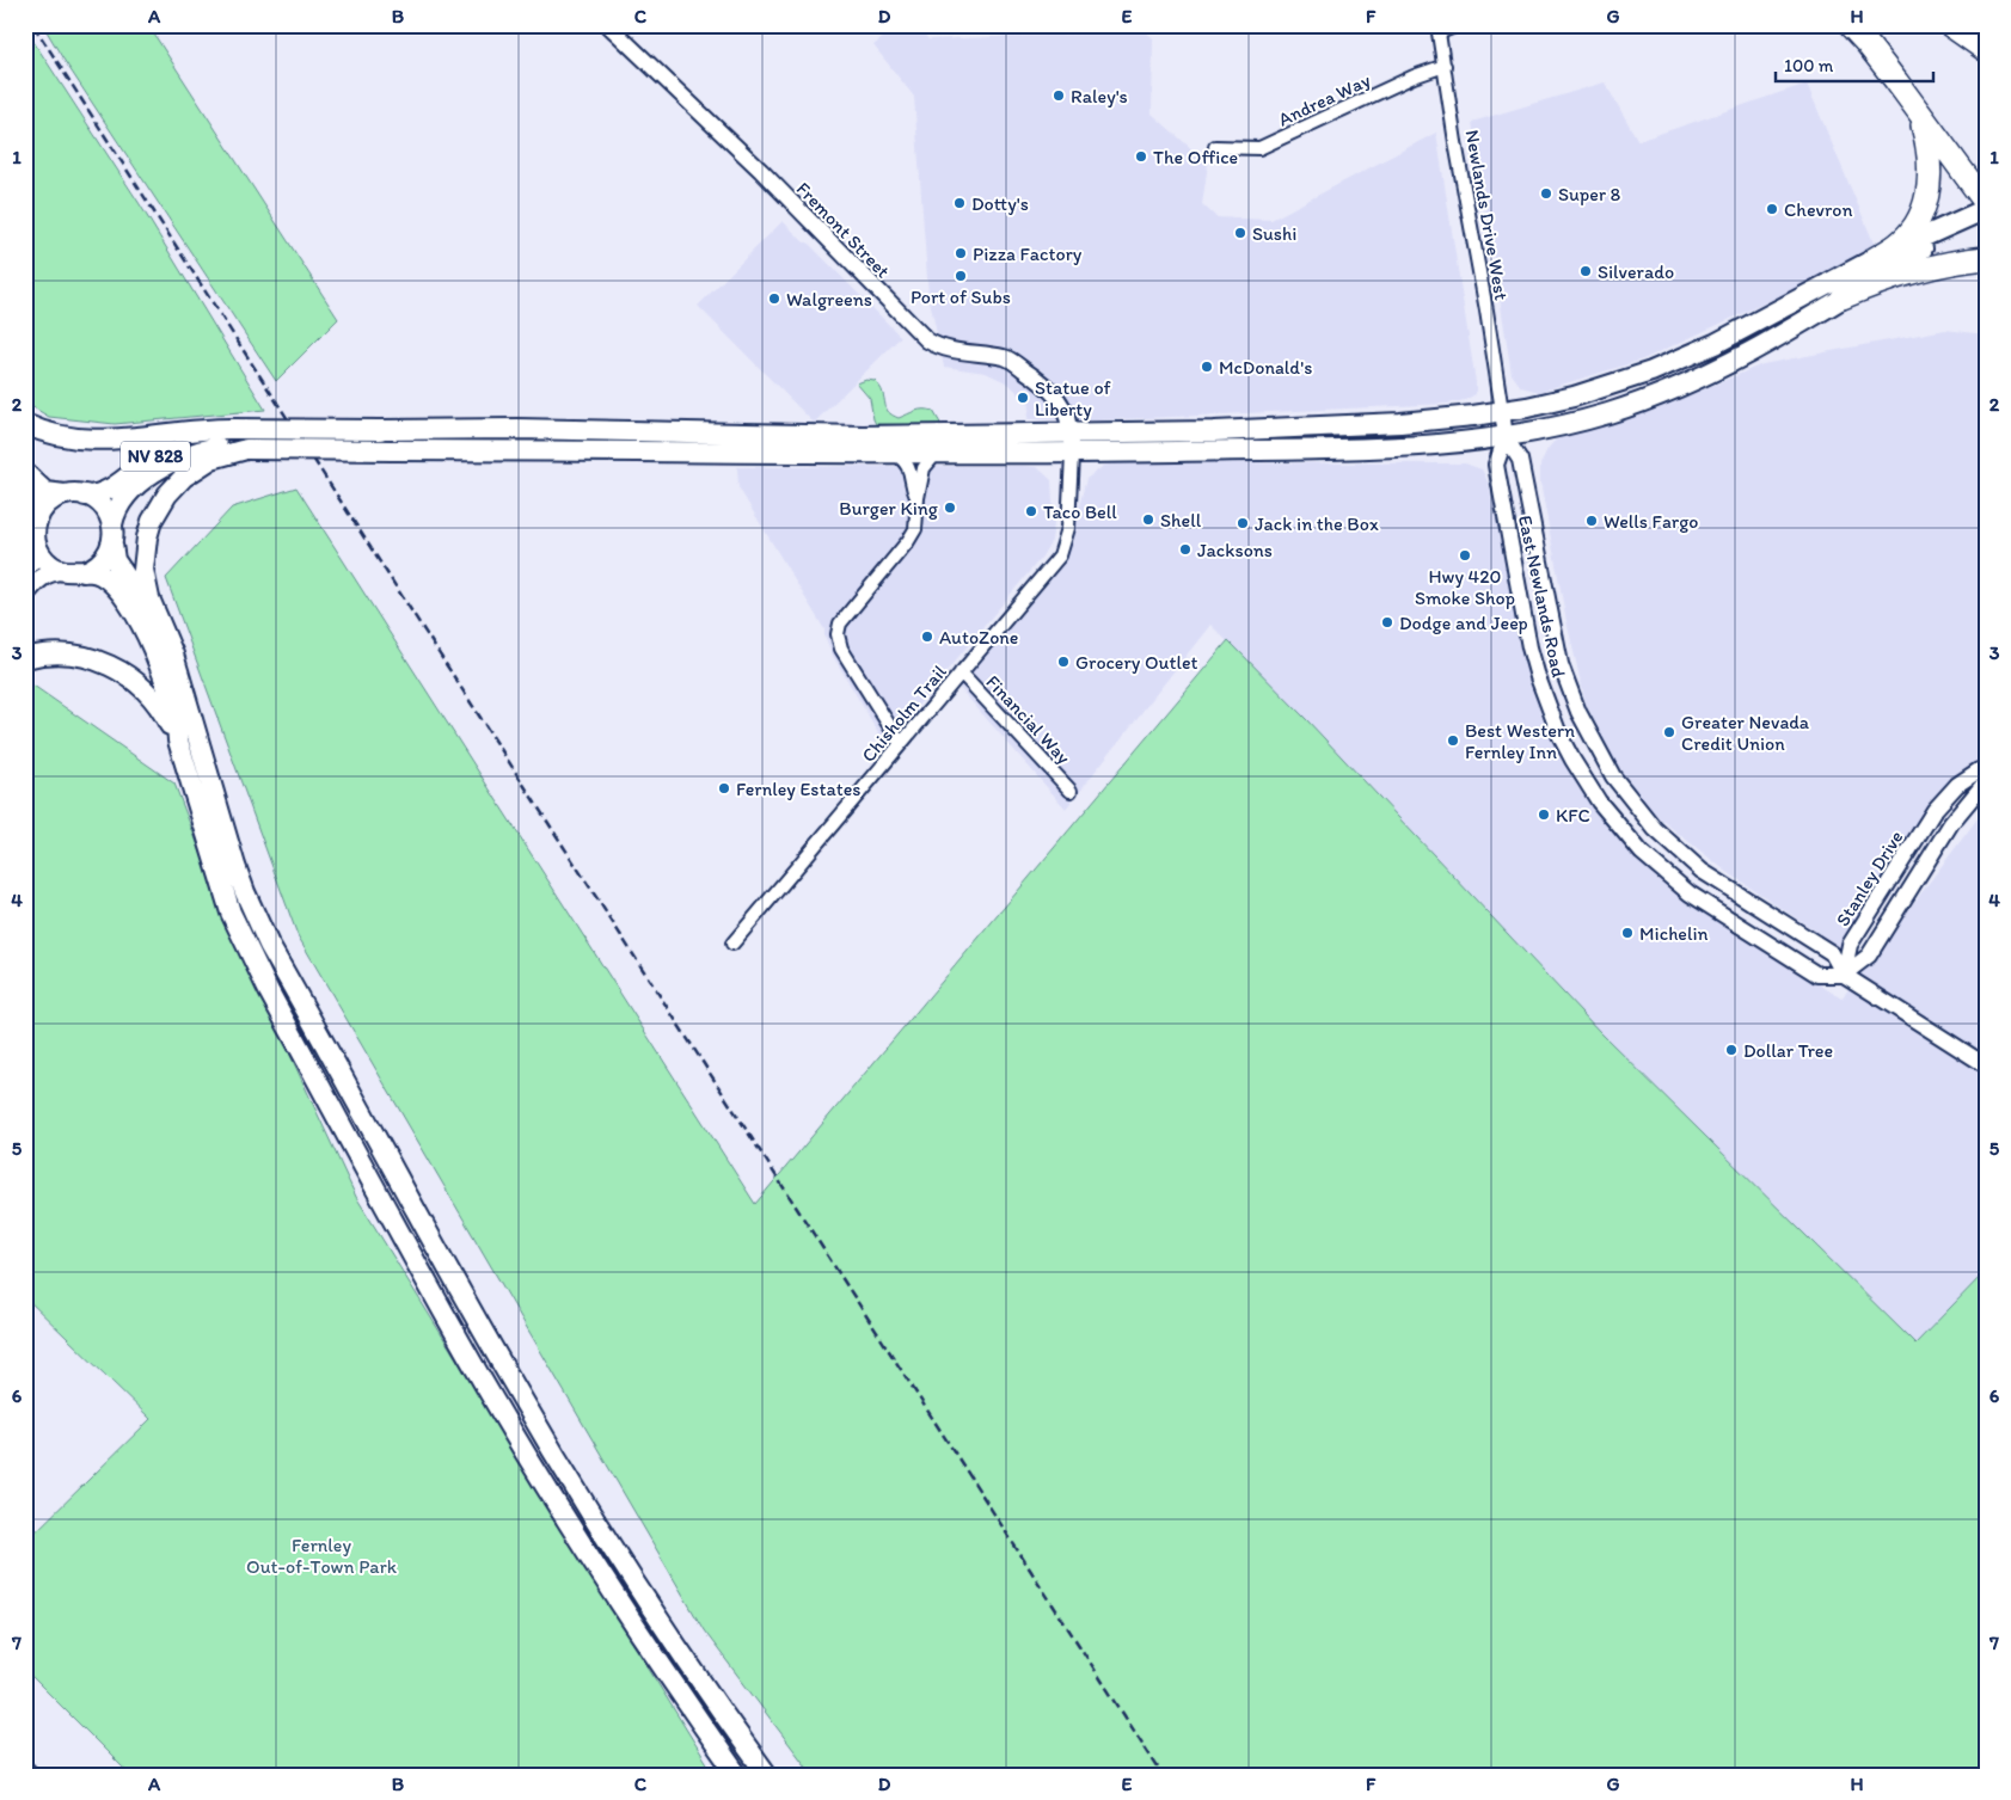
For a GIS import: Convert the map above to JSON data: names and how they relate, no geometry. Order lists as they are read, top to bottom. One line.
{"streets":{"main road":["NV 828"],"street":["Andrea Way","Newlands Drive West","Fremont Street","East Newlands Road","Chisholm Trail","Financial Way","Stanley Drive"]},"crossings":[["Andrea Way","Newlands Drive West"],["Newlands Drive West","East Newlands Road"],["Fremont Street","Chisholm Trail"],["East Newlands Road","Stanley Drive"],["Chisholm Trail","Financial Way"]],"parks":["Fernley Out-of-Town Park"],"places":["Raley's","The Office","Super 8","Dotty's","Chevron","Sushi","Pizza Factory","Silverado","Port of Subs","Walgreens","McDonald's","Statue of Liberty","Burger King","Taco Bell","Shell","Wells Fargo","Jack in the Box","Jacksons","Hwy 420 Smoke Shop","Dodge and Jeep","AutoZone","Grocery Outlet","Greater Nevada Credit Union","Best Western Fernley Inn","Fernley Estates","KFC","Michelin","Dollar Tree"],"scale_bar":"100 m","grid":{"columns":["A","B","C","D","E","F","G","H"],"rows":["1","2","3","4","5","6","7"]}}
